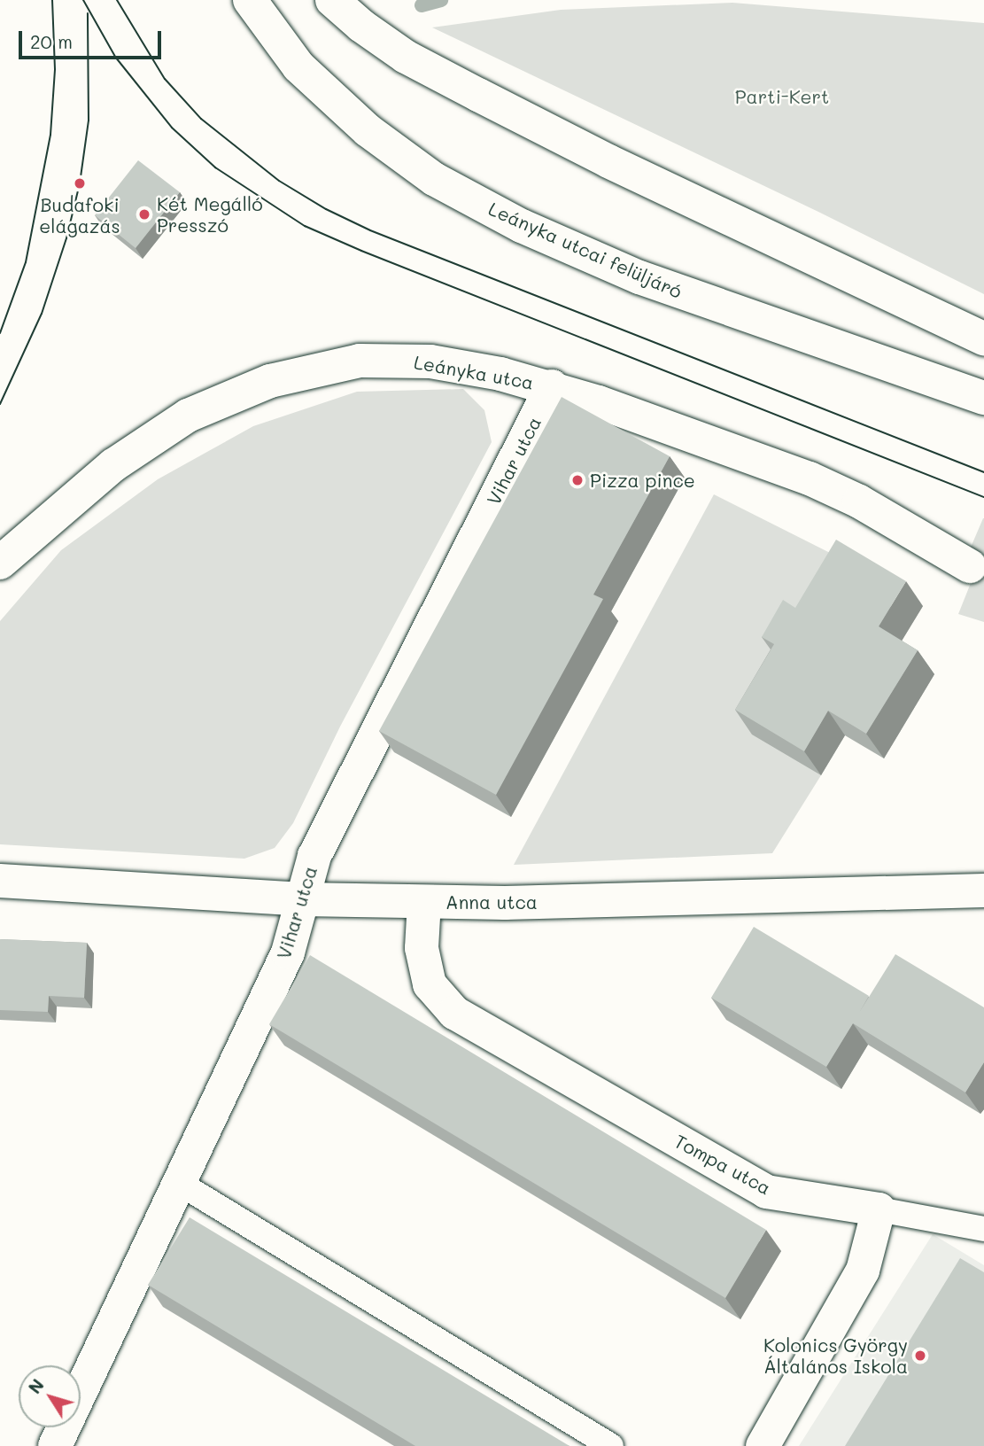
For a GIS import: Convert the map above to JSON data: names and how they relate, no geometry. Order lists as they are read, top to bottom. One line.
{"streets":{"street":["Leányka utcai felüljáró","Leányka utca","Vihar utca","Anna utca","Tompa utca"]},"crossings":[["Leányka utca","Vihar utca"],["Vihar utca","Anna utca"],["Anna utca","Tompa utca"]],"parks":["Parti-Kert"],"places":["Budafoki elágazás","Két Megálló Presszó","Pizza pince","Kolonics György Általános Iskola"],"scale_bar":"20 m","north":"top left"}
